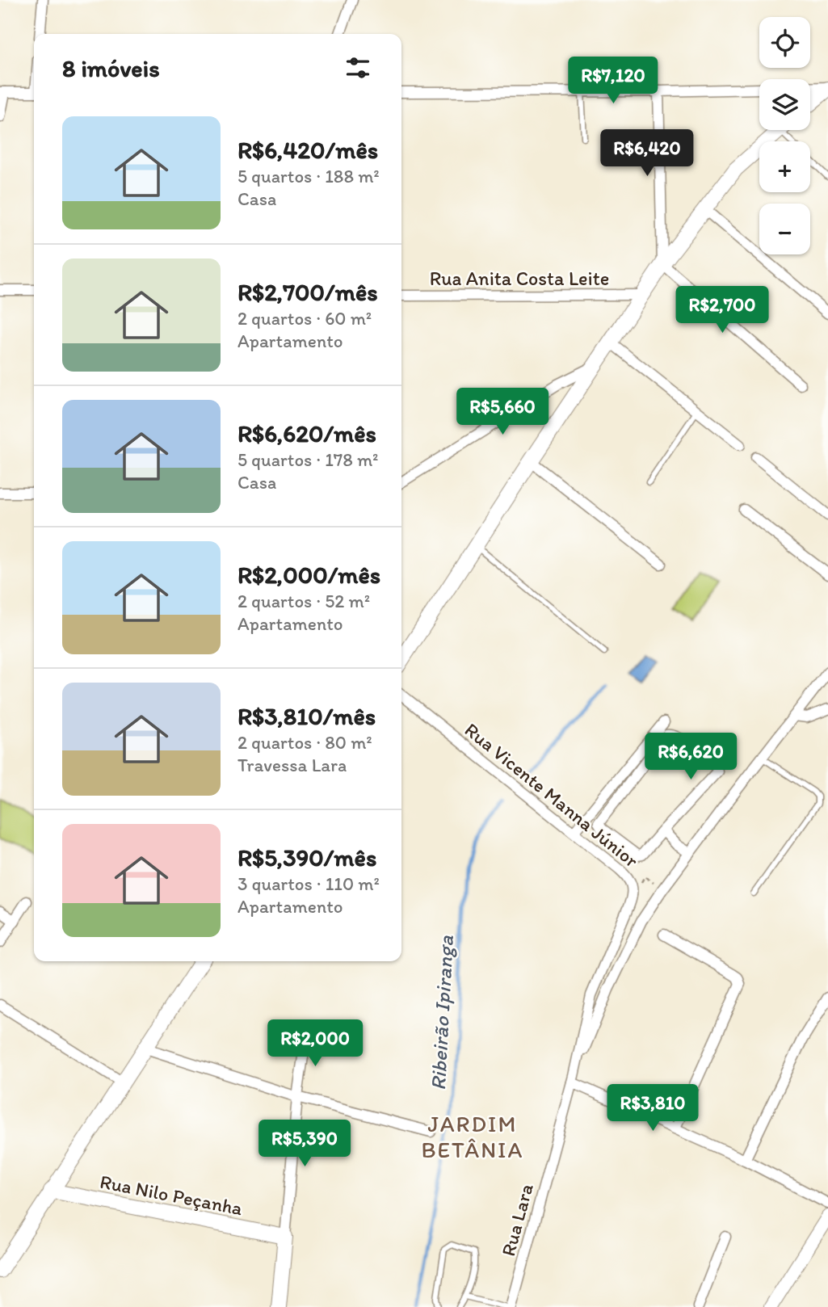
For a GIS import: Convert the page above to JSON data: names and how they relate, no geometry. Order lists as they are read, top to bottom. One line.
{"streets":{"main road":["Rua Nilo Peçanha"],"street":["Rua Anita Costa Leite","Rua Vicente Manna Júnior","Rua Lara"]},"crossings":[["Rua Vicente Manna Júnior","Rua Lara"]],"districts":["JARDIM BETÂNIA"],"water":["Ribeirão Ipiranga"],"page":{"map_buttons":["+","−"],"heading":"8 imóveis","price":["R$7,120","R$6,420","R$2,700","R$5,660","R$6,620","R$2,000","R$3,810","R$5,390"],"list":[{"name":"R$6,420/mês","note":"5 quartos · 188 m² · Casa"},{"name":"R$2,700/mês","note":"2 quartos · 60 m² · Apartamento"},{"name":"R$6,620/mês","note":"5 quartos · 178 m² · Casa"},{"name":"R$2,000/mês","note":"2 quartos · 52 m² · Apartamento"},{"name":"R$3,810/mês","note":"2 quartos · 80 m² · Travessa Lara"},{"name":"R$5,390/mês","note":"3 quartos · 110 m² · Apartamento"}]}}
